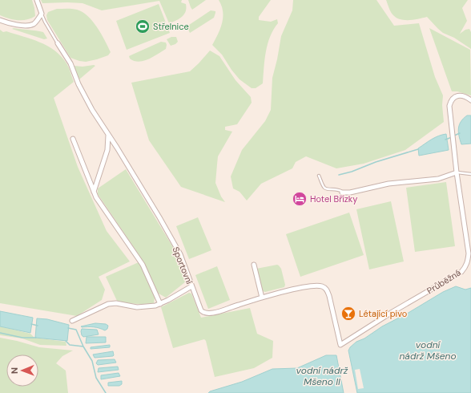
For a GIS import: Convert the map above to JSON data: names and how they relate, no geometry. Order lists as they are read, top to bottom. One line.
{"streets":{"street":["Sportovní","Průběžná"]},"crossings":[["Sportovní","Průběžná"]],"water":["vodní nádrž Mšeno","vodní nádrž Mšeno II"],"places":{"sports":["Střelnice"],"hotel":["Hotel Břízky"],"bar":["Létající pivo"]},"north":"left"}
